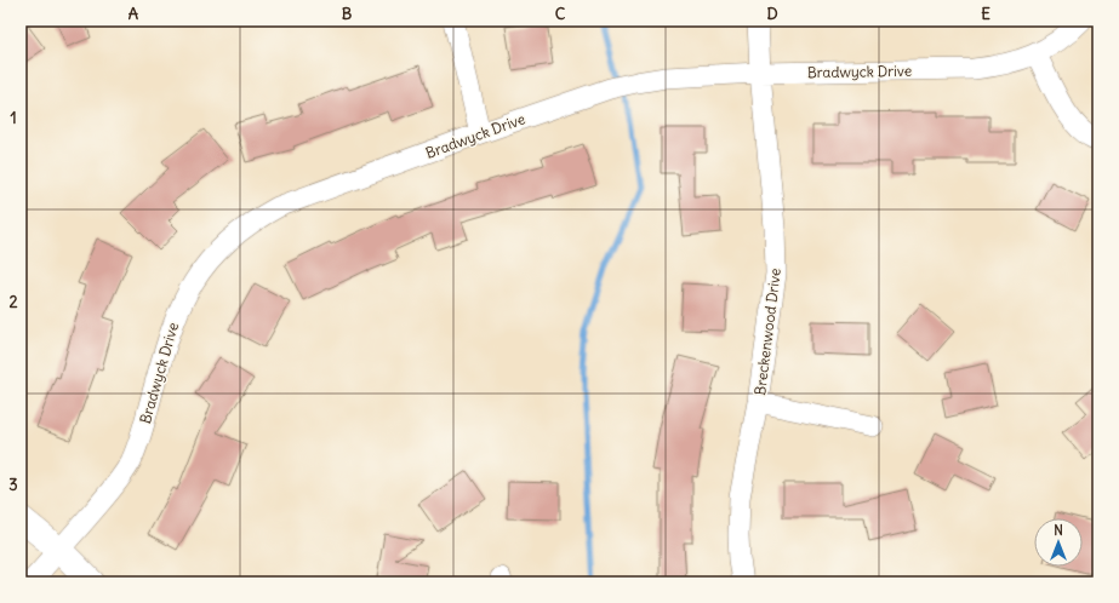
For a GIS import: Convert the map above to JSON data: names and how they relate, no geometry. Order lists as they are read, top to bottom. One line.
{"streets":{"street":["Bradwyck Drive","Breckenwood Drive"]},"crossings":[["Bradwyck Drive","Breckenwood Drive"]],"north":"top","grid":{"columns":["A","B","C","D","E"],"rows":["1","2","3"]}}
